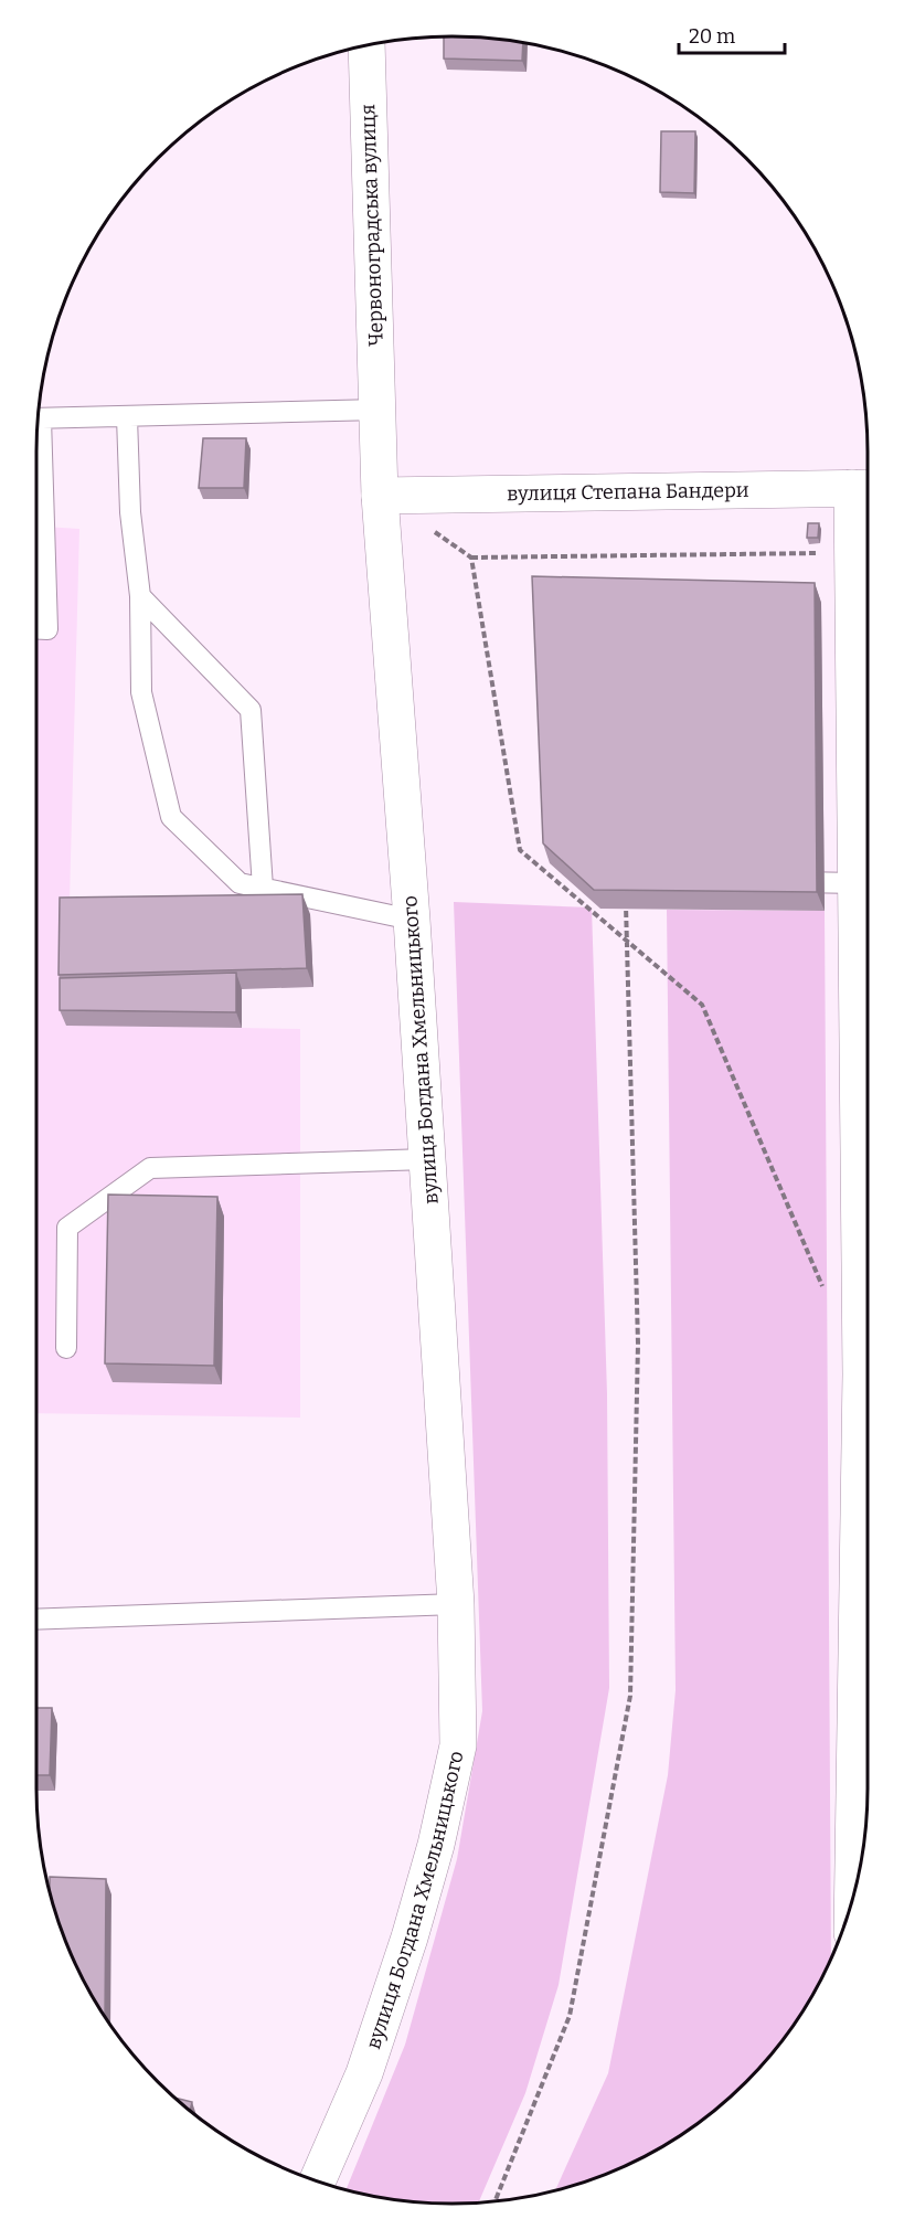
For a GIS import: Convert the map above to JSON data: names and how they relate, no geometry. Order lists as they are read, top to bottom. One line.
{"streets":{"street":["Червоноградська вулиця","вулиця Степана Бандери","вулиця Богдана Хмельницького"]},"crossings":[["Червоноградська вулиця","вулиця Степана Бандери"],["Червоноградська вулиця","вулиця Богдана Хмельницького"],["вулиця Степана Бандери","вулиця Богдана Хмельницького"]],"scale_bar":"20 m"}
